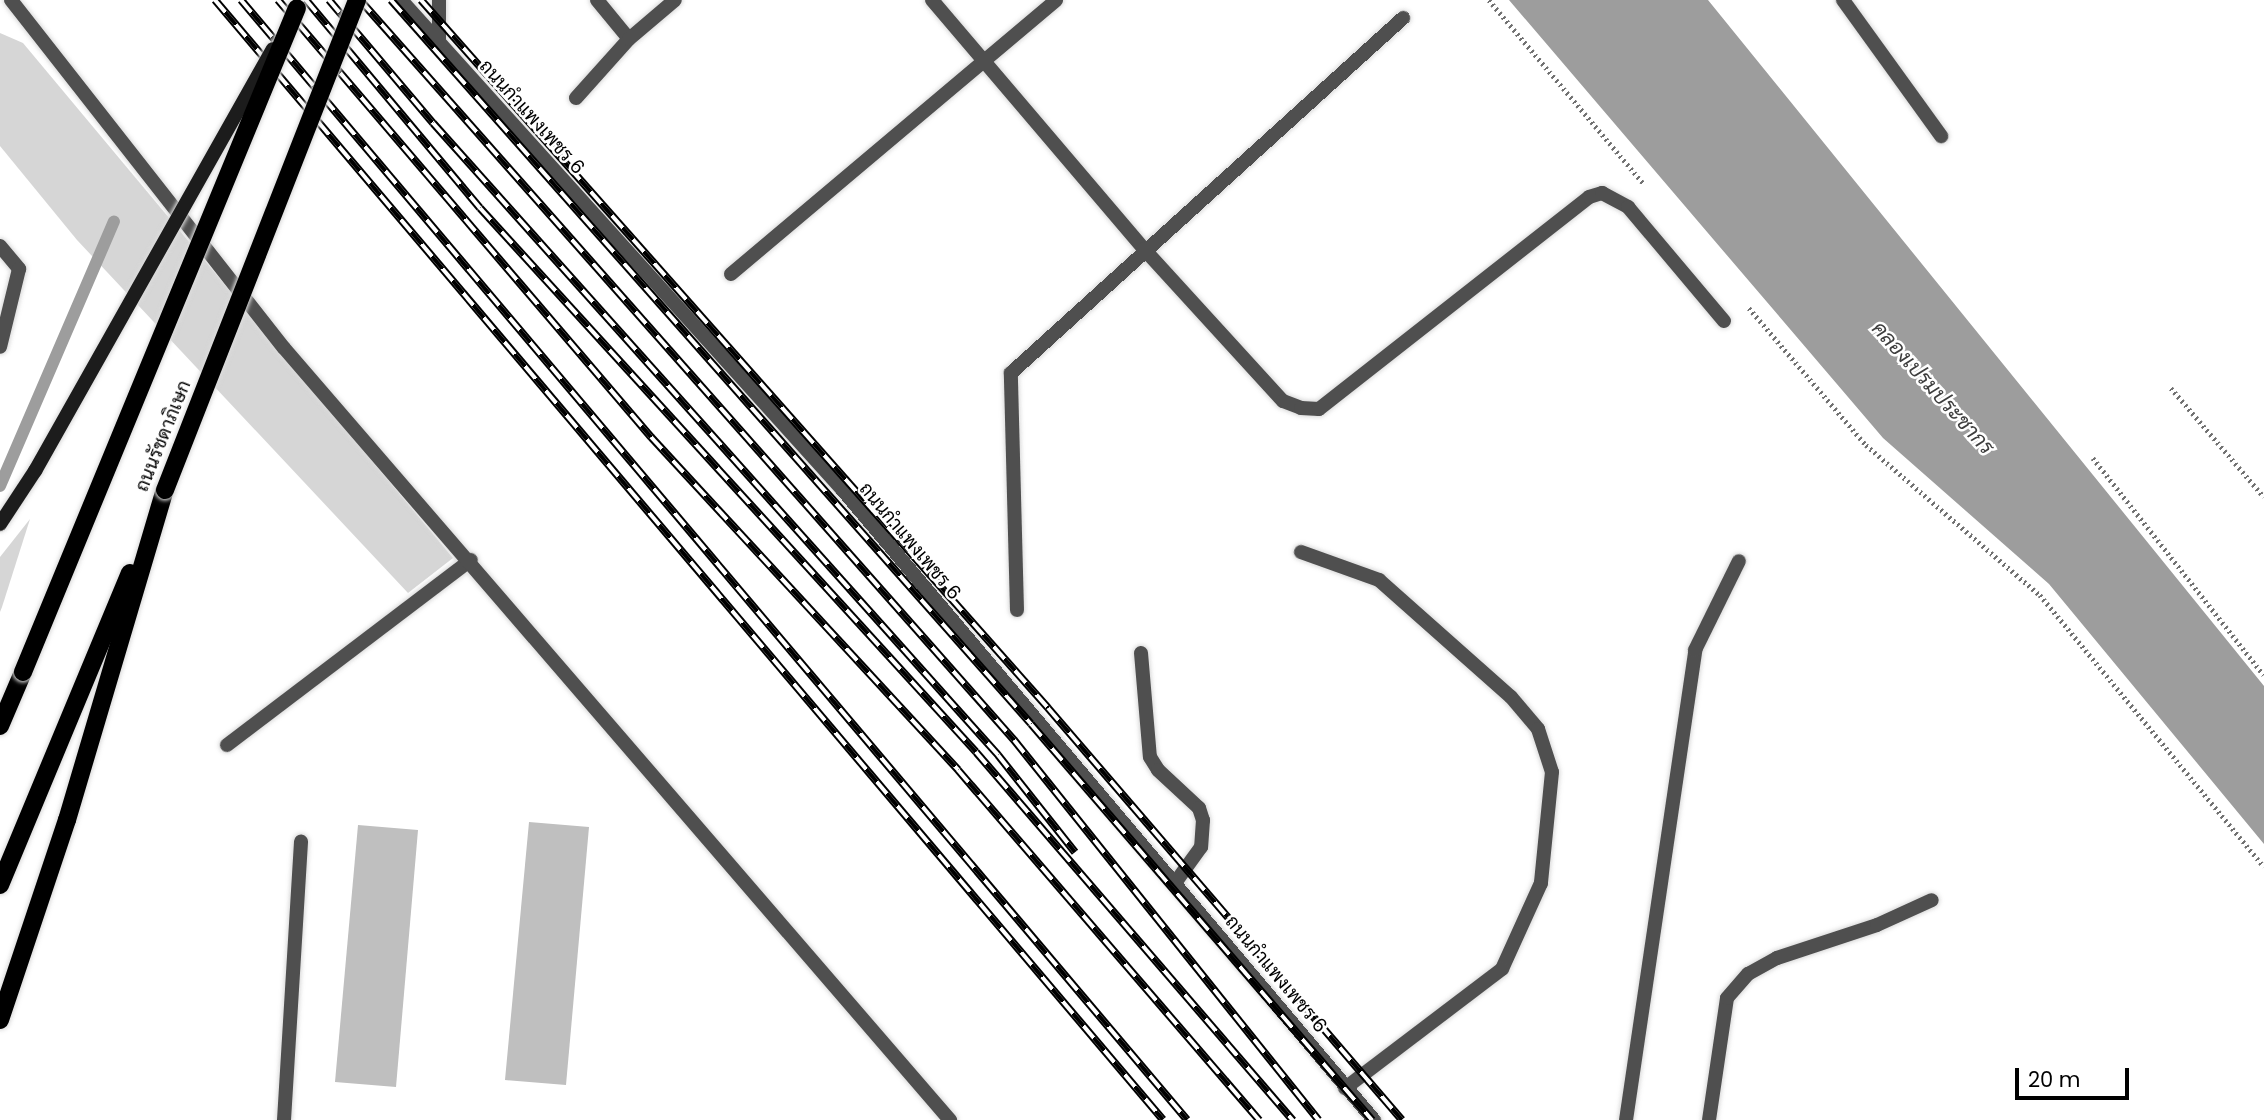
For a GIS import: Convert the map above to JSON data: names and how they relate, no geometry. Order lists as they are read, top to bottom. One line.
{"streets":{"main road":["ถนนรัชดาภิเษก"],"street":["ถนนกำแพงเพชร 6"]},"water":["คลองเปรมประชากร"],"scale_bar":"20 m"}
